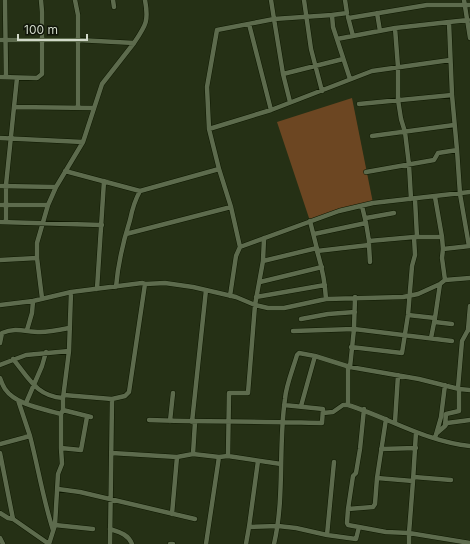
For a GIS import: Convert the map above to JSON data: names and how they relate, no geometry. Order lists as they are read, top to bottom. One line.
{"scale_bar":"100 m"}
